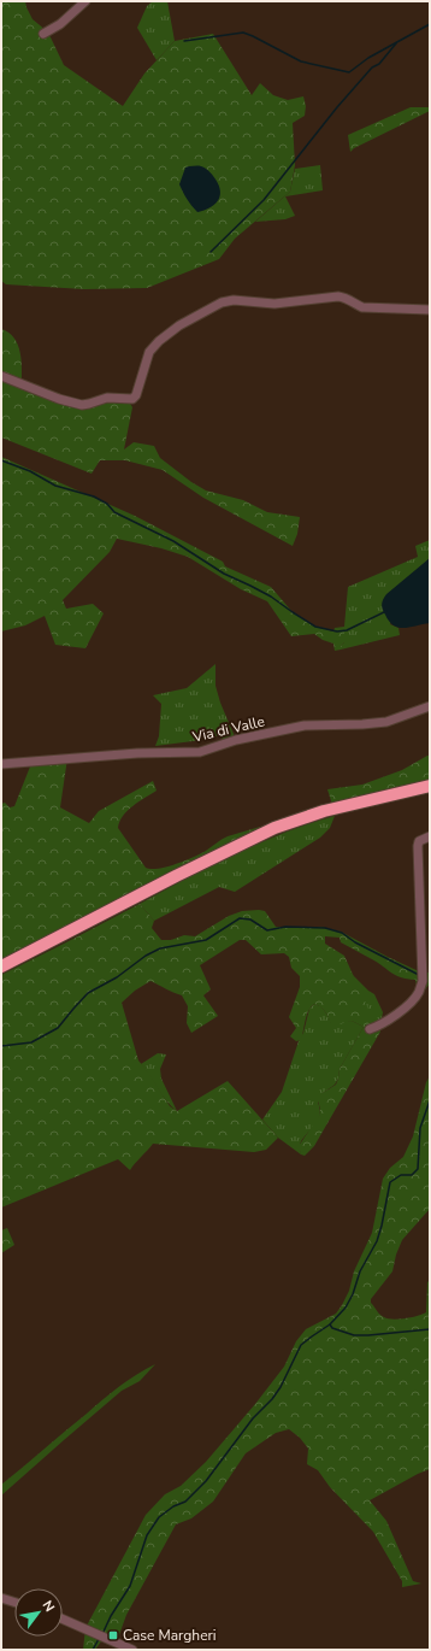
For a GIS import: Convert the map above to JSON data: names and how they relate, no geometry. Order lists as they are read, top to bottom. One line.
{"streets":{"street":["Via di Valle"]},"places":{"transit":["Case Margheri"]},"north":"top right"}
